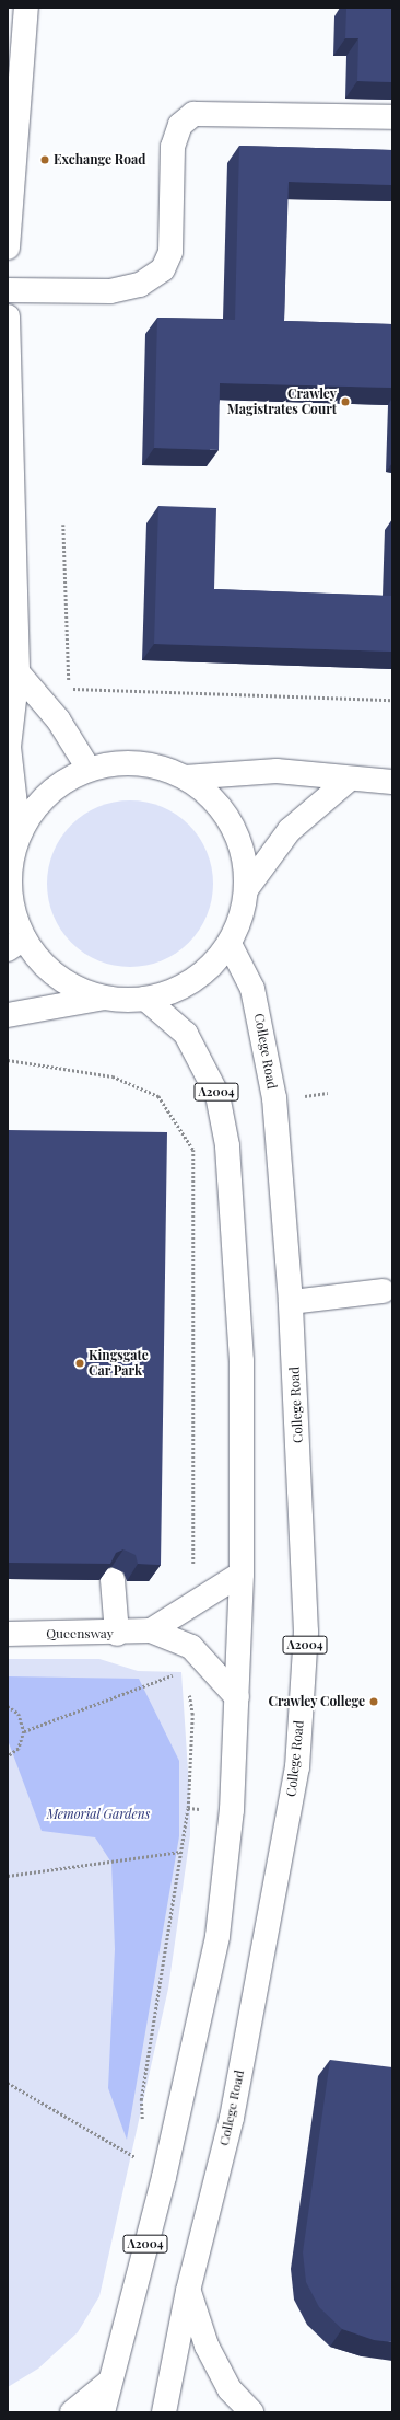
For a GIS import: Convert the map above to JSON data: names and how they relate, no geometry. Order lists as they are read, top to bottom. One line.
{"streets":{"main road":["College Road","A2004","Queensway"]},"crossings":[["A2004","Queensway"]],"parks":["Memorial Gardens"],"places":["Exchange Road","Crawley Magistrates Court","Kingsgate Car Park","Crawley College"]}
